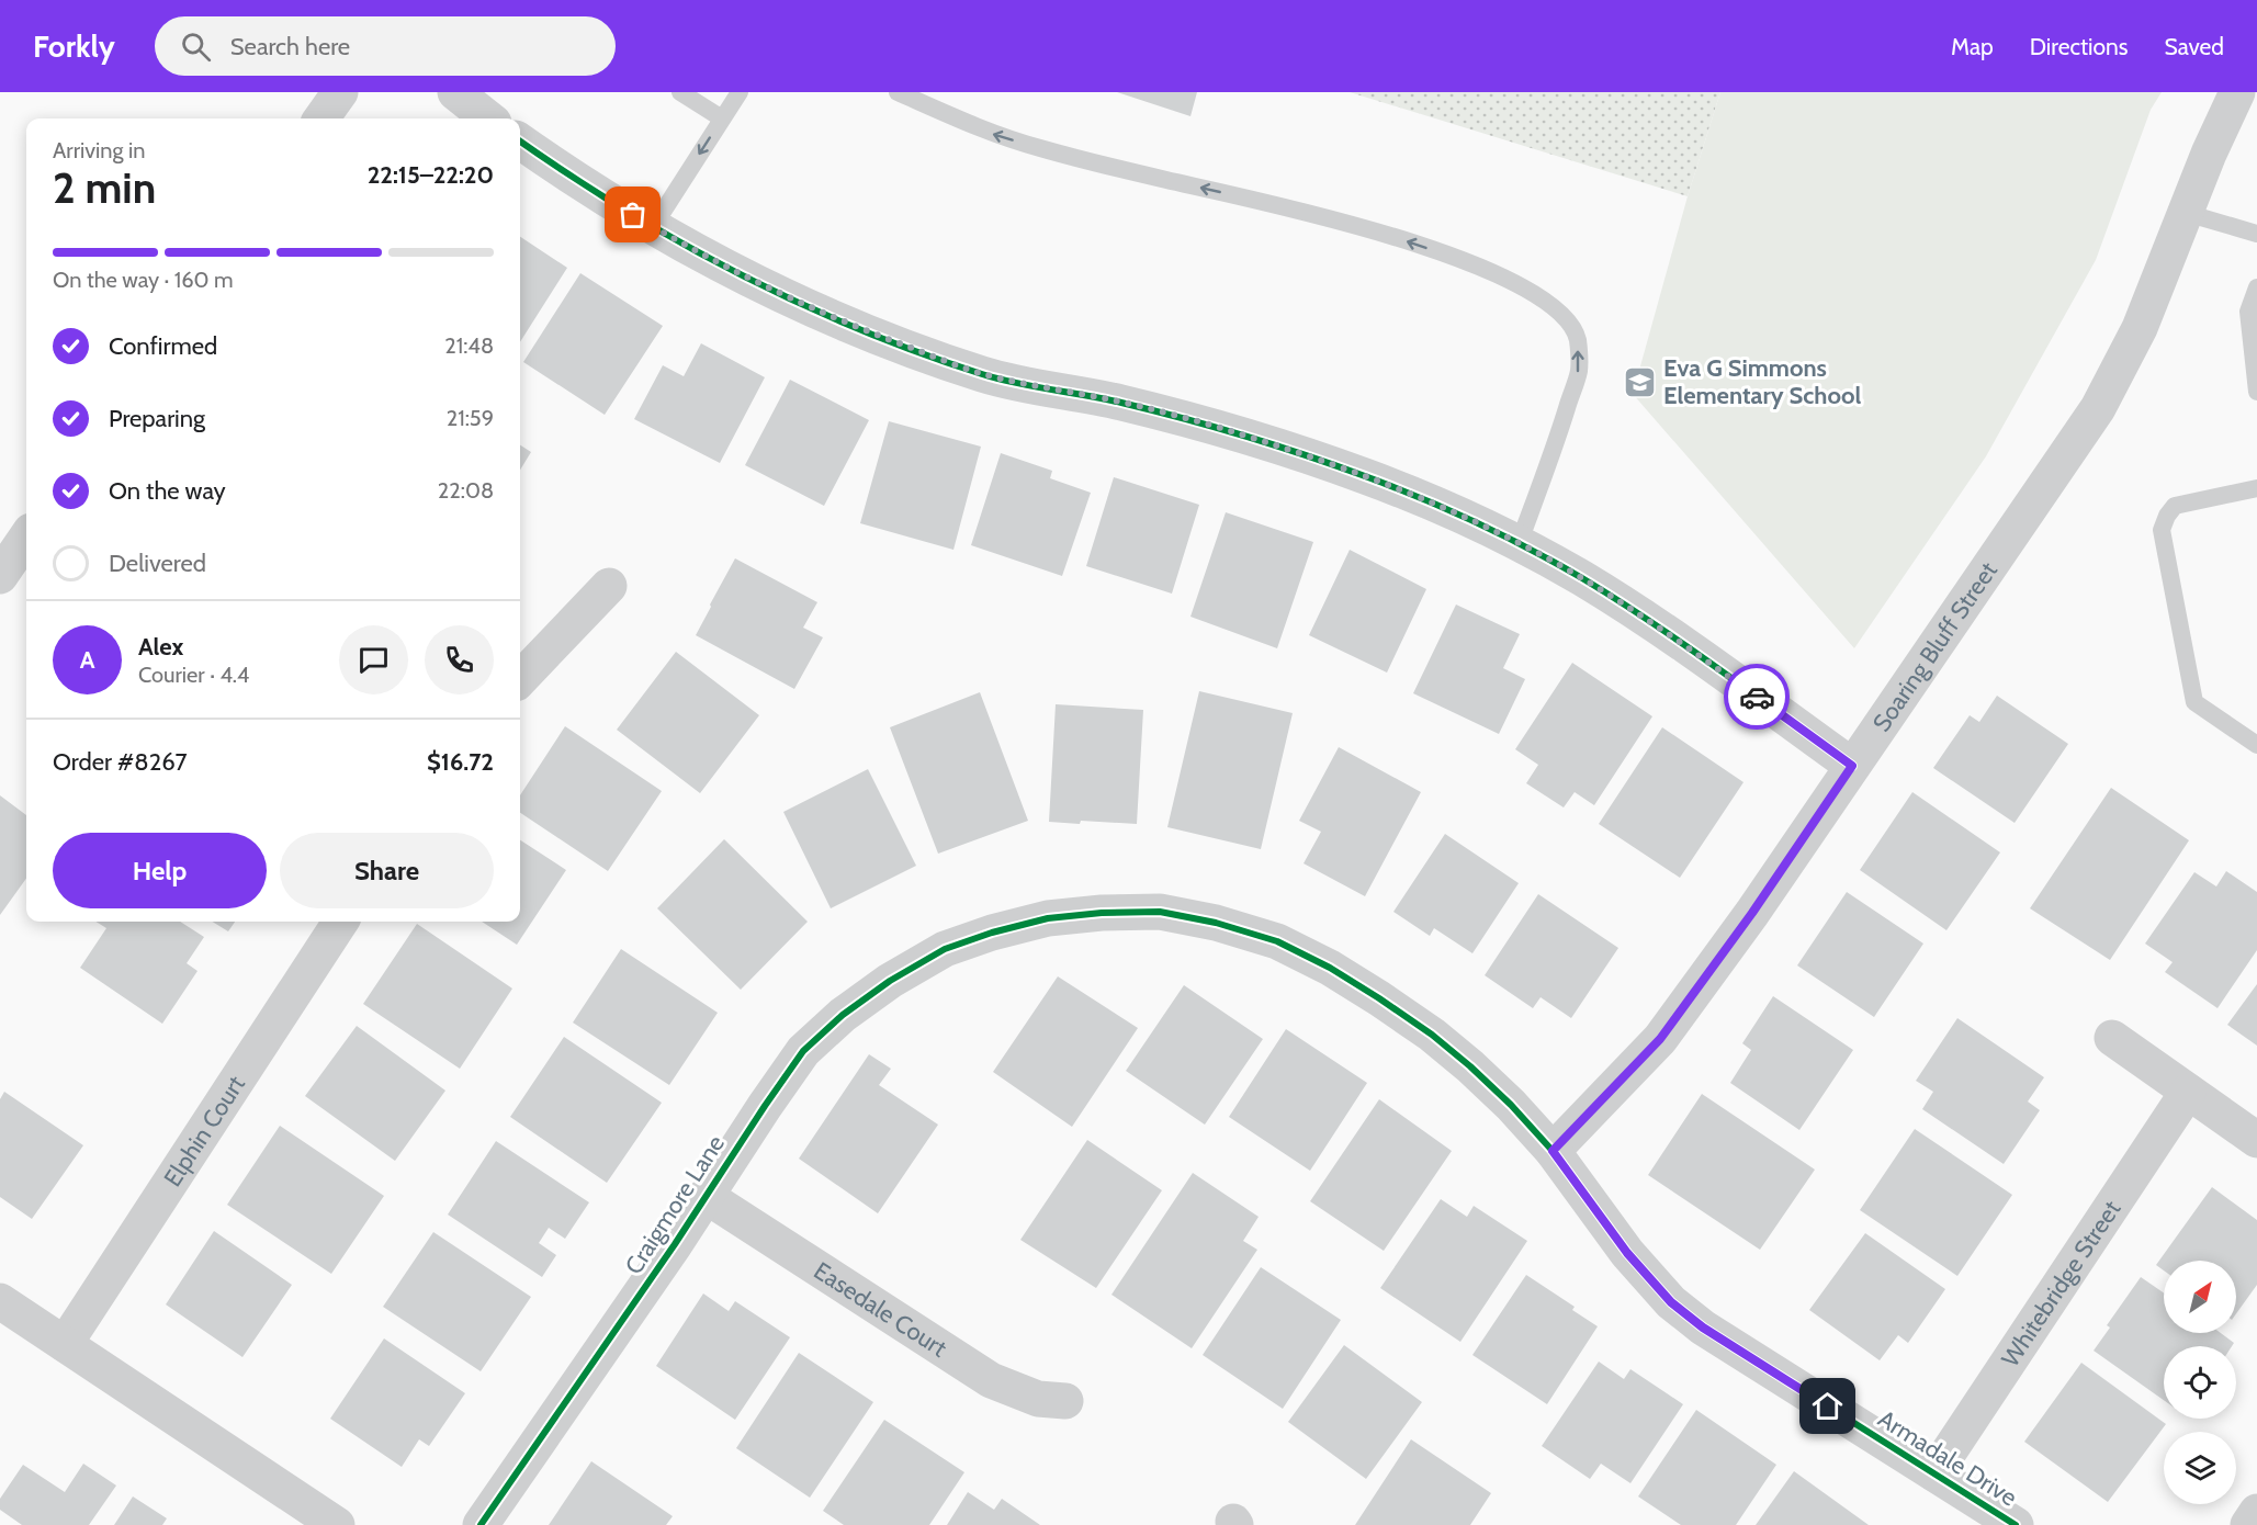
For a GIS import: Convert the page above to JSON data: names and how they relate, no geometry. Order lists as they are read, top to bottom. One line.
{"streets":{"street":["Soaring Bluff Street","Elphin Court","Craigmore Lane","Whitebridge Street","Easedale Court","Armadale Drive"]},"crossings":[["Soaring Bluff Street","Armadale Drive"],["Craigmore Lane","Easedale Court"],["Craigmore Lane","Armadale Drive"],["Whitebridge Street","Armadale Drive"]],"places":{"school or university":["Eva G Simmons Elementary School"]},"north":"top right","page":{"header":"Forkly","search":"Search here","nav":["Map","Directions","Saved"],"heading":["2 min","Arriving in","22:15–22:20"],"panel":["Alex","Courier · 4.4","Order #8267","$16.72"],"bar":"On the way · 160 m","list":[["Confirmed","21:48"],["Preparing","21:59"],["On the way","22:08"],"Delivered"],"round":"A","buttons":["Help","Share"]}}
